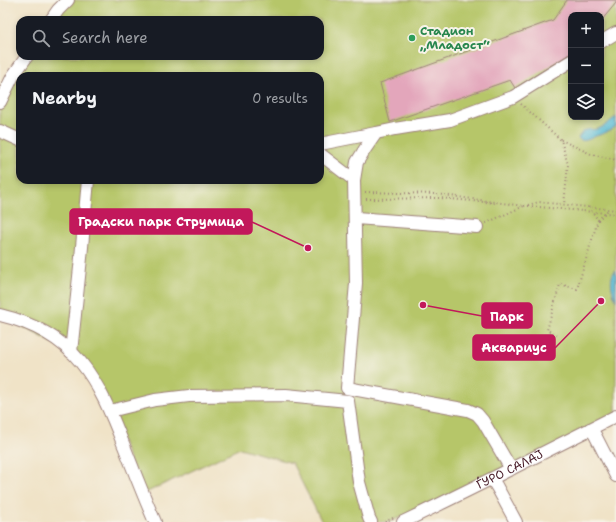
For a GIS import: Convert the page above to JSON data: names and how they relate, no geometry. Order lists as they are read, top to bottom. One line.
{"streets":{"street":["ЃУРО САЛАЈ"]},"places":["Стадион „Младост“","Градски парк Струмица","Аквариус","Парк"],"page":{"map_buttons":["+","−"],"search":"Search here","heading":["Nearby","0 results"]}}
